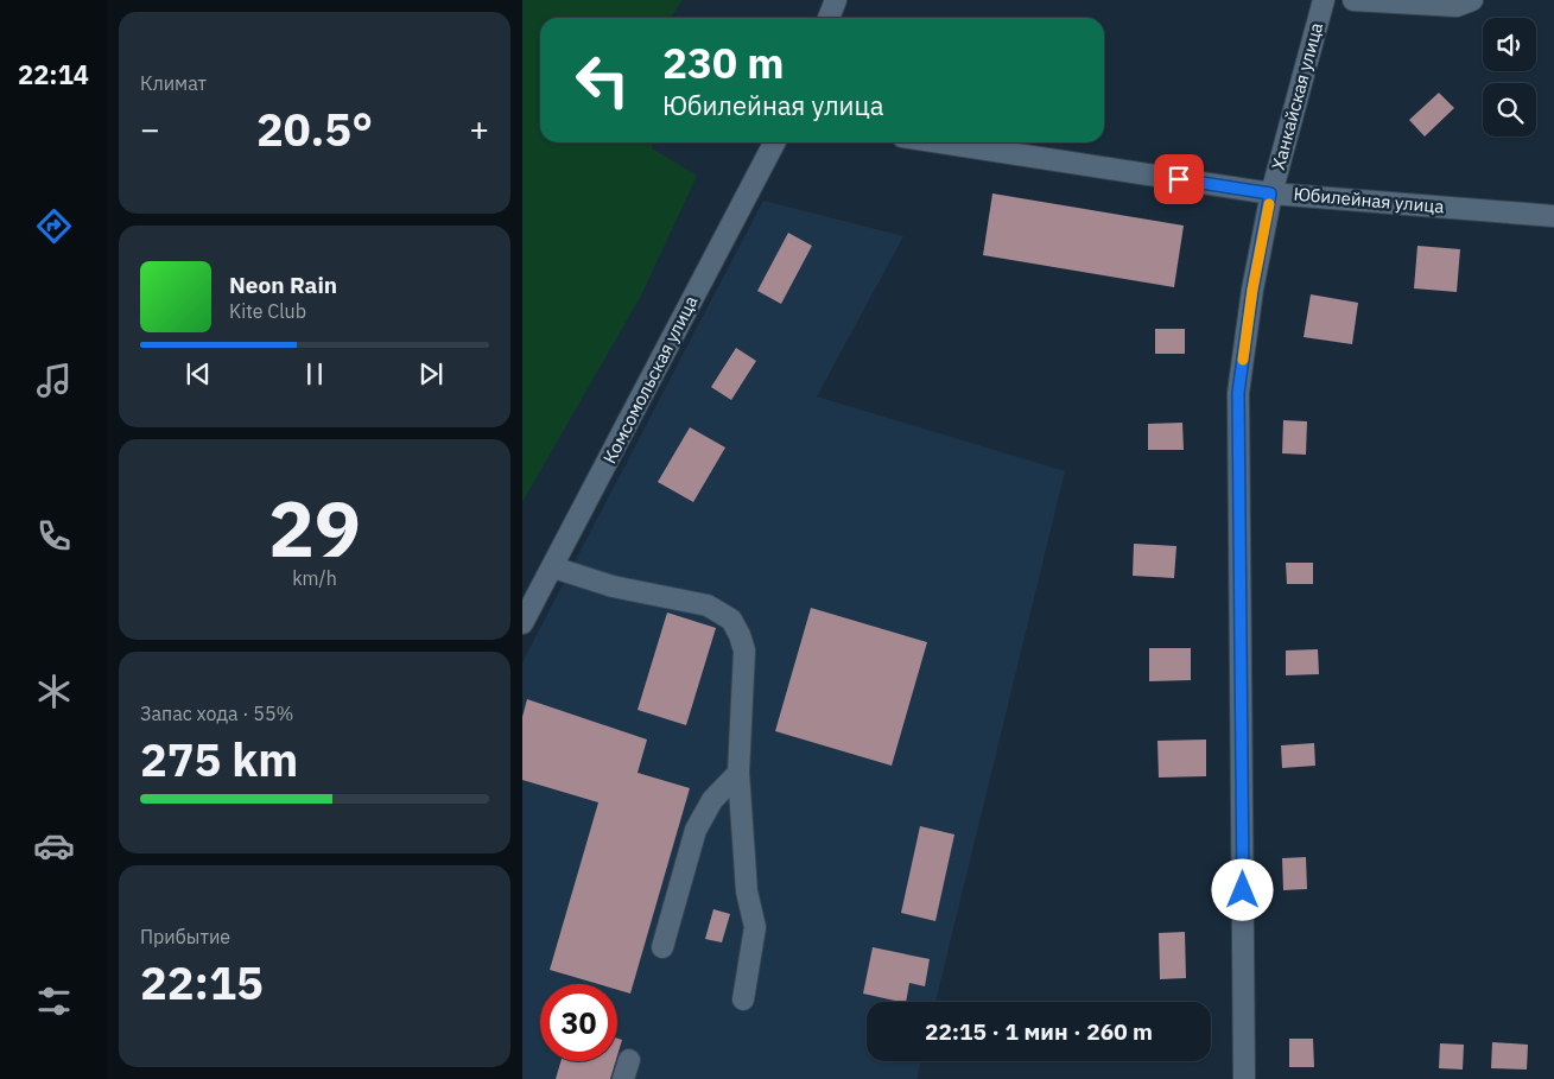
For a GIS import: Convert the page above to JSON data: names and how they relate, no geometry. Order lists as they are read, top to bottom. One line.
{"streets":{"street":["Ханкайская улица","Юбилейная улица","Комсомольская улица"]},"crossings":[["Ханкайская улица","Юбилейная улица"]],"page":{"tabs":"22:14","tile":["Климат",["29","km/h"],["Запас хода · 55%","275 km"],["Прибытие","22:15"]],"turn":["230 m","Юбилейная улица"],"heat":["−","20.5°","+"],"song":["Neon Rain","Kite Club"],"limit":"30","trip":"22:15 · 1 мин · 260 m"}}
